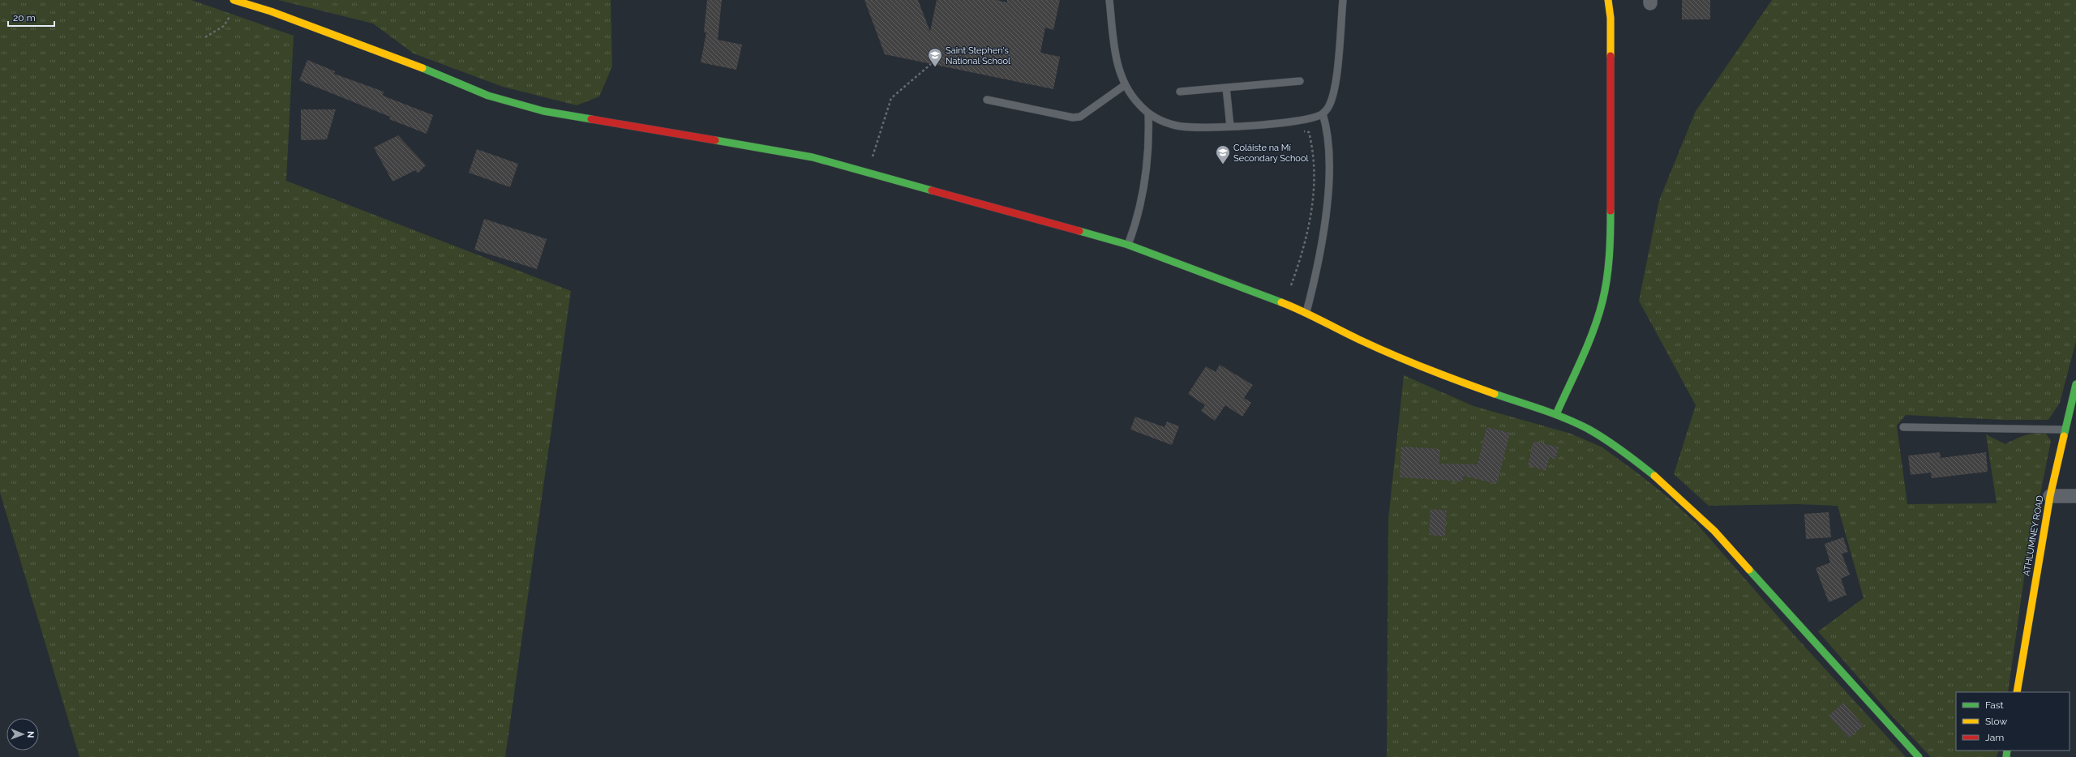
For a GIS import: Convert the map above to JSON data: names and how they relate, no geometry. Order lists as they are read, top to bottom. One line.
{"streets":{"street":["ATHLUMNEY ROAD"]},"places":{"school or university":["Saint Stephen's National School","Coláiste na Mí Secondary School"]},"legend":["Fast","Slow","Jam"],"scale_bar":"20 m","north":"right"}
